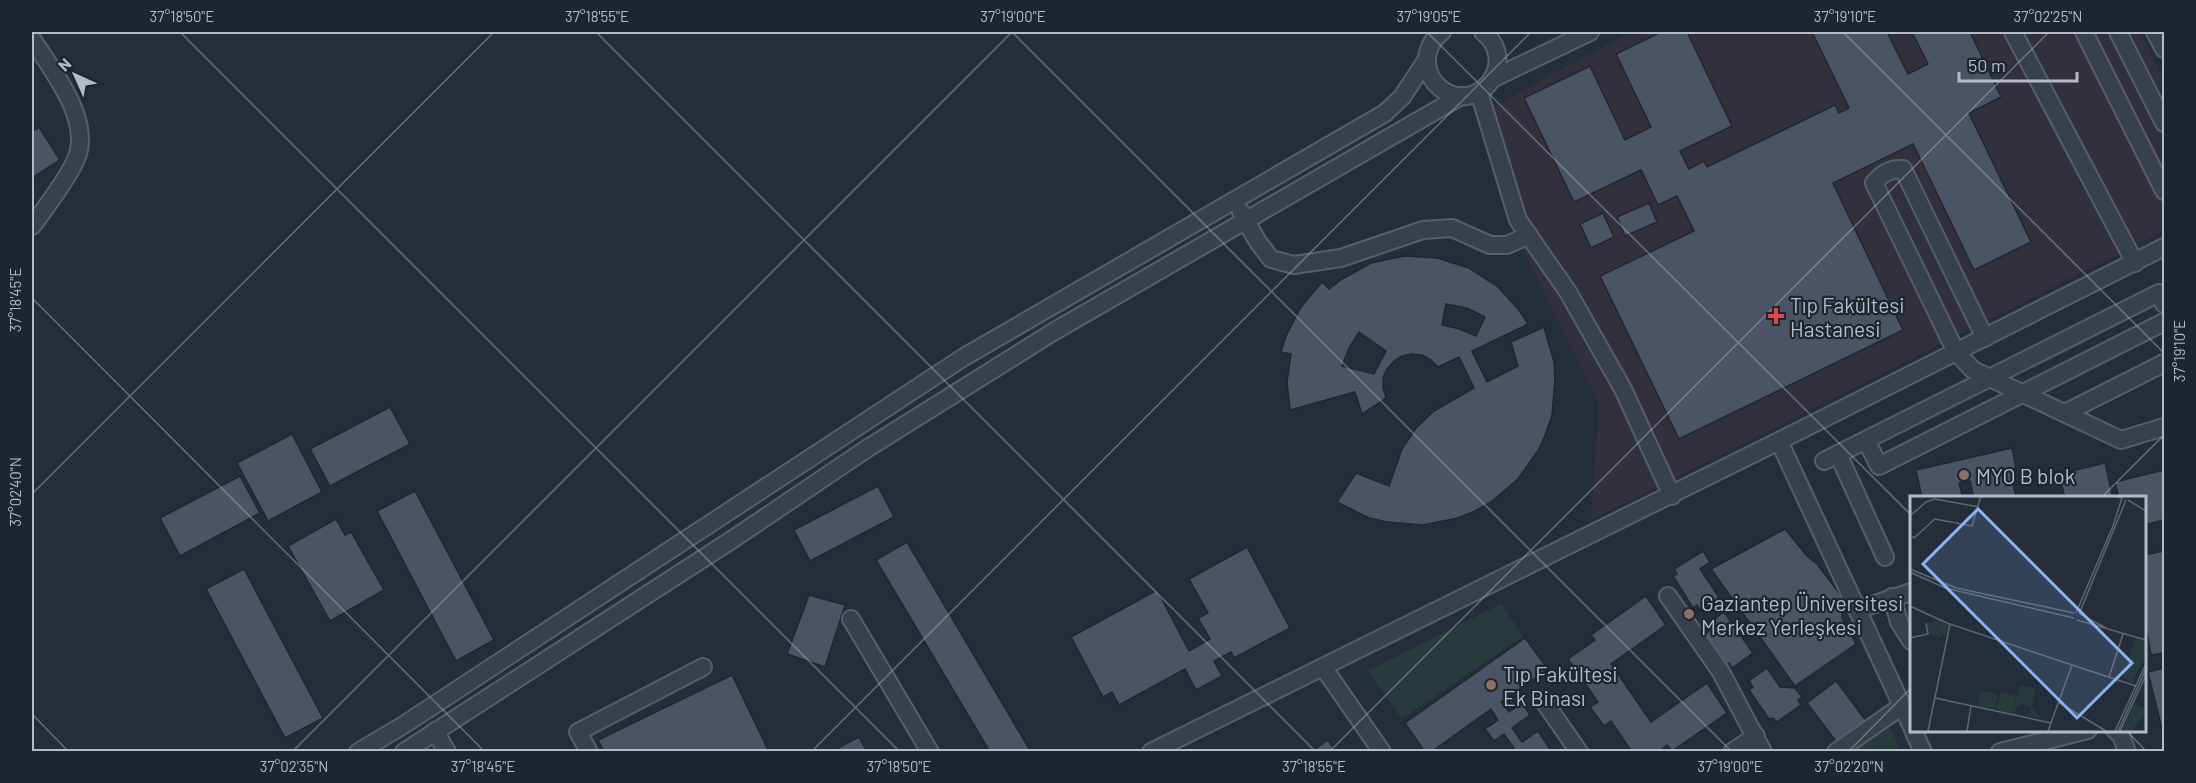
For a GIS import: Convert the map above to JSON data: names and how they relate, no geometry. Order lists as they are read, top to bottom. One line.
{"places":{"health":["Tıp Fakültesi Hastanesi"],"other":["MYO B blok","Gaziantep Üniversitesi Merkez Yerleşkesi","Tıp Fakültesi Ek Binası"]},"scale_bar":"50 m","north":"top left","coordinates":["37°18'50\"E","37°18'55\"E","37°19'00\"E","37°19'05\"E","37°19'10\"E","37°02'25\"N","37°18'45\"E","37°02'40\"N","37°02'35\"N","37°02'20\"N"]}
